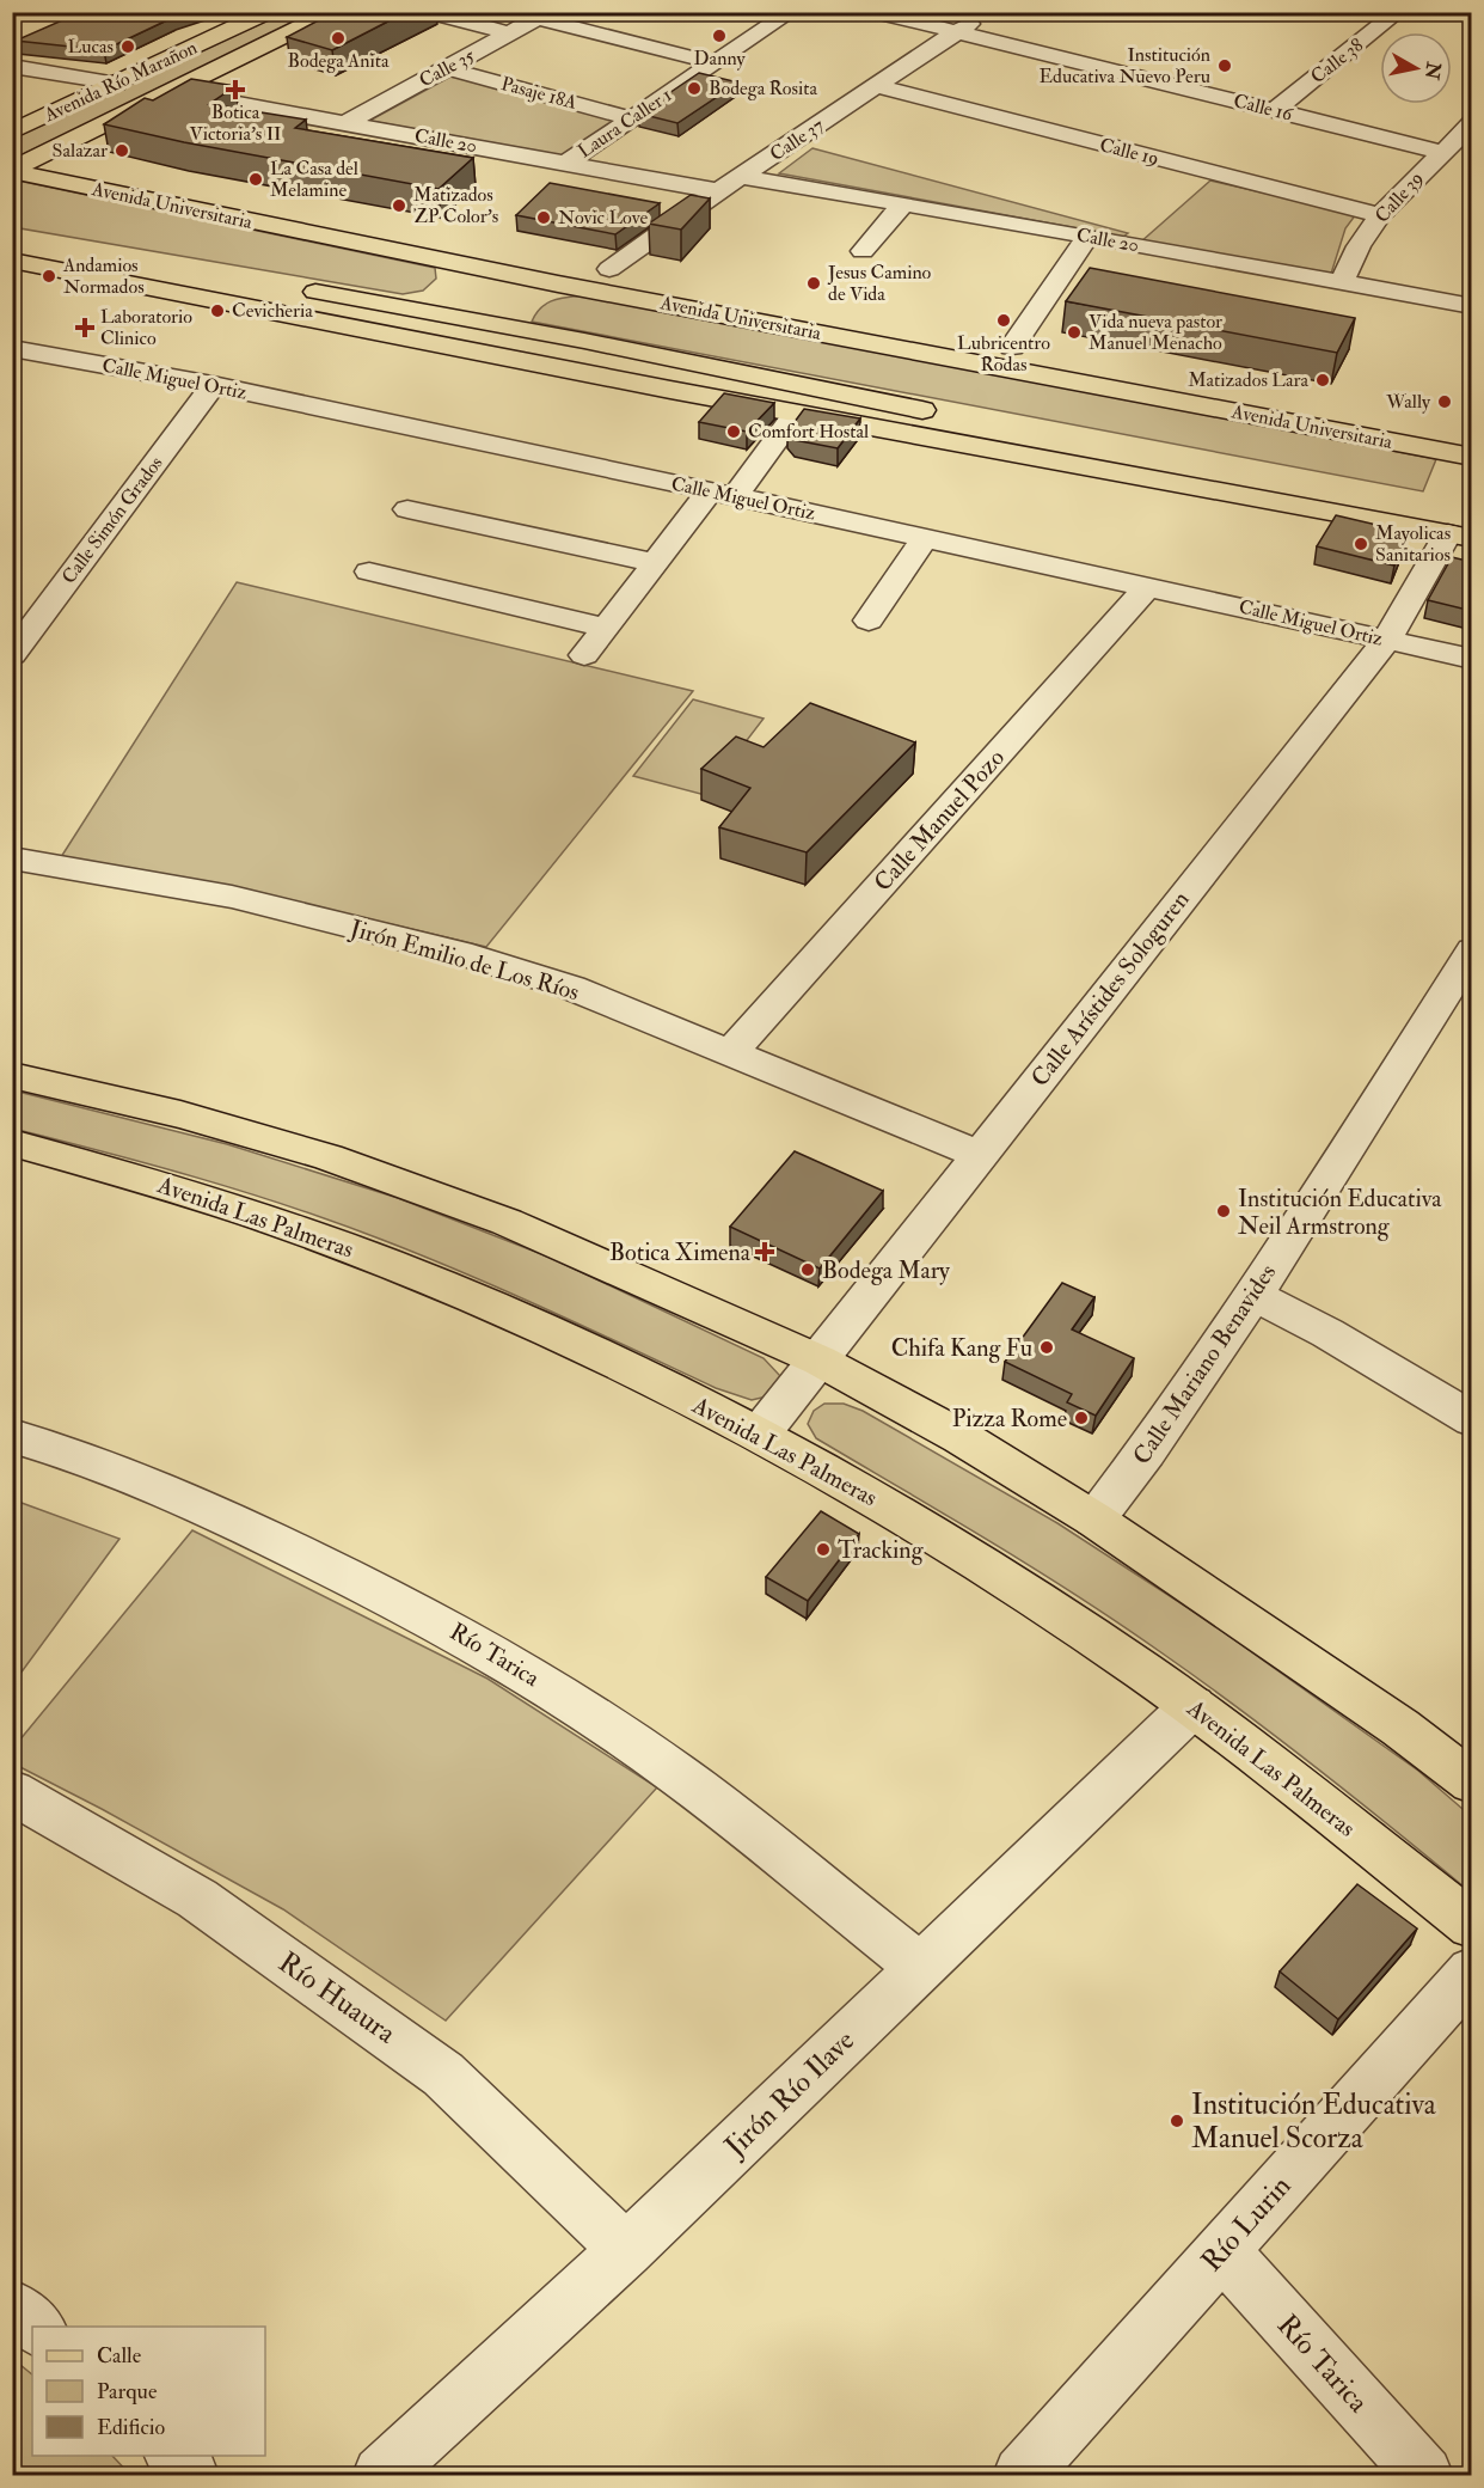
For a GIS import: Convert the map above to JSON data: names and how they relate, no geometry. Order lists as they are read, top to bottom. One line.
{"streets":{"main road":["Avenida Río Marañon","Avenida Universitaria","Avenida Las Palmeras"],"street":["Calle 38","Calle 35","Pasaje 18A","Calle 16","Laura Caller 1","Calle 37","Calle 20","Calle 19","Calle 39","Calle Miguel Ortiz","Calle Simón Grados","Calle Manuel Pozo","Jirón Emilio de Los Ríos","Calle Arístides Sologuren","Calle Mariano Benavides","Río Tarica","Río Huaura","Jirón Río Ilave","Río Lurin"]},"crossings":[["Calle 38","Calle 16"],["Calle 35","Pasaje 18A"],["Calle 35","Calle 20"],["Avenida Río Marañon","Calle 20"],["Avenida Río Marañon","Avenida Universitaria"],["Pasaje 18A","Laura Caller 1"],["Calle 16","Calle 37"],["Calle 16","Calle 39"],["Laura Caller 1","Calle 20"],["Calle 37","Calle 20"],["Calle 37","Calle 19"],["Calle 37","Avenida Universitaria"],["Calle 20","Calle 39"],["Calle 19","Calle 39"],["Calle Miguel Ortiz","Calle Simón Grados"],["Calle Miguel Ortiz","Calle Manuel Pozo"],["Calle Miguel Ortiz","Calle Arístides Sologuren"],["Calle Manuel Pozo","Jirón Emilio de Los Ríos"],["Jirón Emilio de Los Ríos","Calle Arístides Sologuren"],["Calle Arístides Sologuren","Avenida Las Palmeras"],["Avenida Las Palmeras","Jirón Río Ilave"],["Río Tarica","Jirón Río Ilave"],["Río Tarica","Río Lurin"],["Río Huaura","Jirón Río Ilave"]],"places":{"other":["Danny","Bodega Anita","Lucas","Institución Educativa Nuevo Peru","Bodega Rosita","Salazar","La Casa del Melamine","Matizados ZP Color's","Novic Love","Andamios Normados","Jesus Camino de Vida","Cevicheria","Lubricentro Rodas","Vida nueva pastor Manuel Menacho","Matizados Lara","Wally","Comfort Hostal","Mayolicas Sanitarios","Institución Educativa Neil Armstrong","Bodega Mary","Chifa Kang Fu","Pizza Rome","Tracking","Institución Educativa Manuel Scorza"],"health":["Botica Victoria's II","Laboratorio Clinico","Botica Ximena"]},"legend":["Calle","Parque","Edificio"],"north":"right"}
